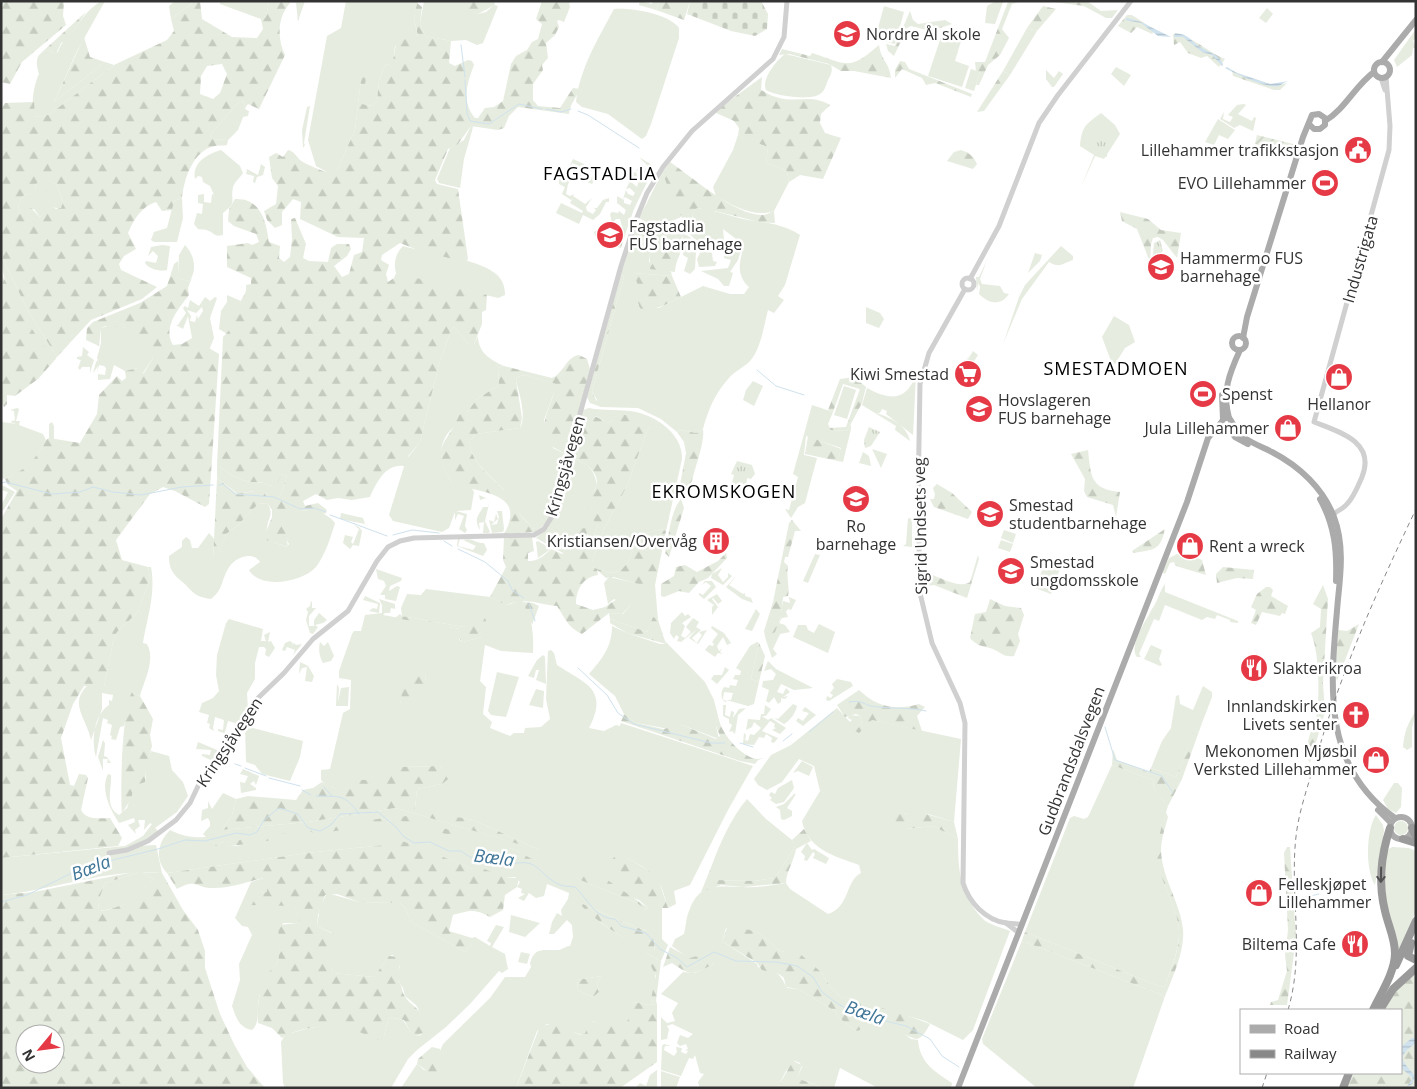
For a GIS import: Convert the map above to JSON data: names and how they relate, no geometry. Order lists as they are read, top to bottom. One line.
{"streets":{"main road":["Gudbrandsdalsvegen"],"street":["Industrigata","Kringsjåvegen","Sigrid Undsets veg"]},"crossings":[["Sigrid Undsets veg","Gudbrandsdalsvegen"]],"districts":["FAGSTADLIA","SMESTADMOEN","EKROMSKOGEN"],"water":["Bæla"],"places":{"school or university":["Nordre Ål skole","Fagstadlia FUS barnehage","Hammermo FUS barnehage","Hovslageren FUS barnehage","Ro barnehage","Smestad studentbarnehage","Smestad ungdomsskole"],"public building":["Lillehammer trafikkstasjon"],"sports":["EVO Lillehammer","Spenst"],"supermarket":["Kiwi Smestad"],"shop":["Hellanor","Jula Lillehammer","Rent a wreck","Mekonomen Mjøsbil Verksted Lillehammer","Felleskjøpet Lillehammer"],"building":["Kristiansen/Overvåg"],"restaurant":["Slakterikroa","Biltema Cafe"],"church":["Innlandskirken Livets senter"]},"legend":["Road","Railway"],"north":"bottom left"}
